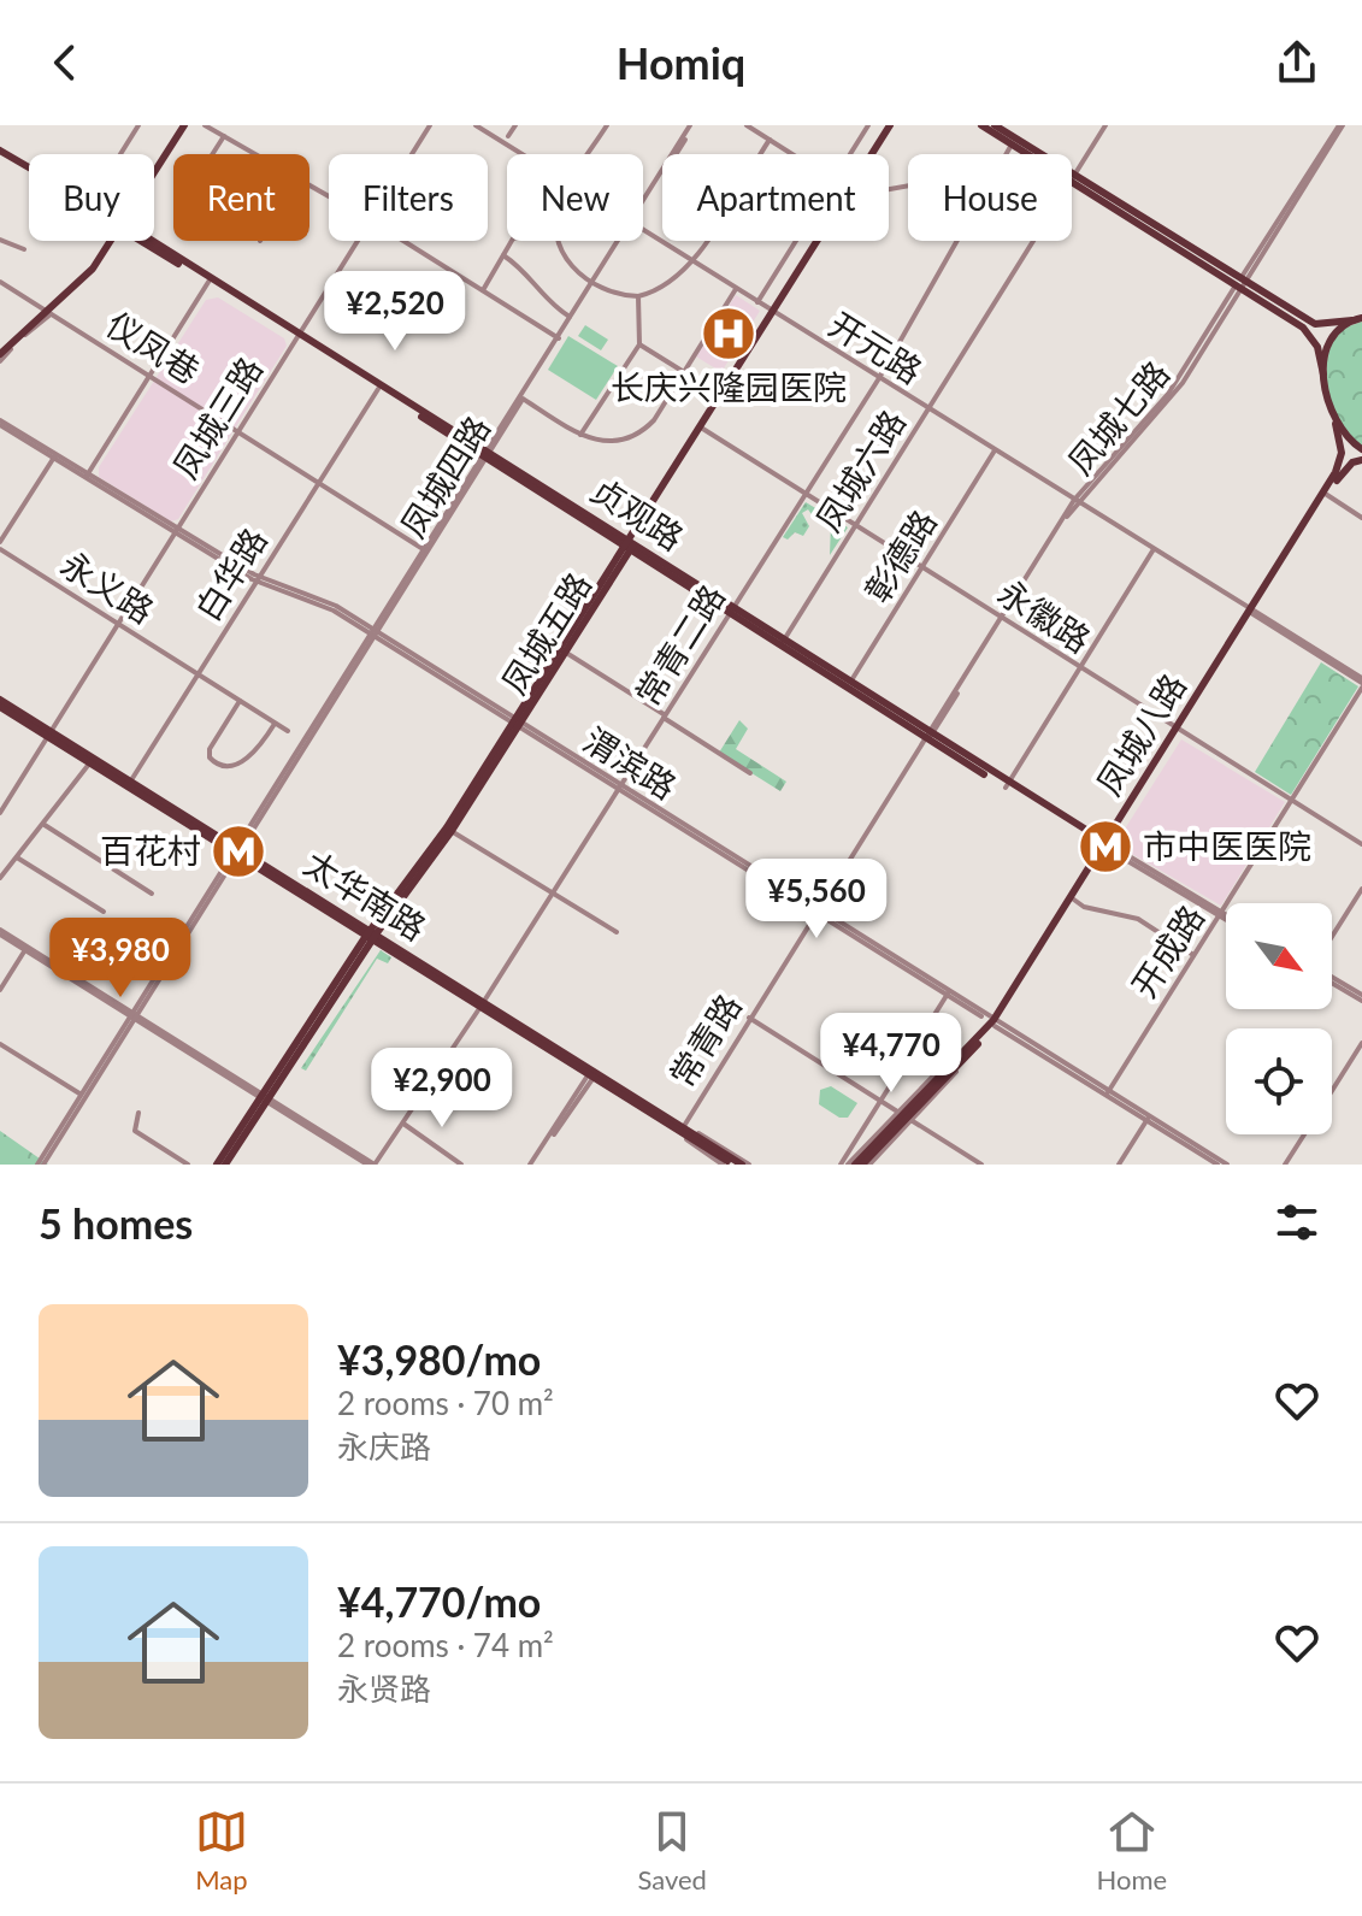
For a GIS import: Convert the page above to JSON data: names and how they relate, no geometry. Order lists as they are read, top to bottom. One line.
{"streets":{"main road":["贞观路","凤城五路","凤城八路","太华南路"],"street":["仪凤巷","开元路","凤城三路","凤城七路","凤城六路","凤城四路","彰德路","白华路","永义路","永徽路","常青二路","渭滨路","开成路","常青路"]},"crossings":[["仪凤巷","凤城三路"],["仪凤巷","凤城四路"],["仪凤巷","白华路"],["开元路","凤城七路"],["开元路","凤城六路"],["开元路","彰德路"],["开元路","凤城五路"],["开元路","常青二路"],["开元路","凤城八路"],["开元路","开成路"],["凤城三路","贞观路"],["凤城三路","永义路"],["凤城三路","渭滨路"],["凤城三路","太华南路"],["凤城七路","贞观路"],["凤城七路","永徽路"],["凤城七路","凤城八路"],["凤城七路","常青路"],["凤城六路","贞观路"],["凤城六路","永徽路"],["凤城四路","贞观路"],["凤城四路","渭滨路"],["凤城四路","太华南路"],["贞观路","彰德路"],["贞观路","白华路"],["贞观路","凤城五路"],["贞观路","常青二路"],["贞观路","凤城八路"],["贞观路","开成路"],["贞观路","常青路"],["彰德路","永徽路"],["白华路","永义路"],["白华路","渭滨路"],["白华路","太华南路"],["永徽路","凤城五路"],["永徽路","常青二路"],["永徽路","凤城八路"],["永徽路","开成路"],["凤城五路","渭滨路"],["凤城五路","太华南路"],["常青二路","渭滨路"],["常青二路","太华南路"],["凤城八路","渭滨路"],["渭滨路","开成路"],["渭滨路","常青路"],["太华南路","常青路"]],"places":{"hospital":["长庆兴隆园医院"],"metro station":["市中医医院","百花村"]},"north":"bottom right","page":{"header":"Homiq","chip":["Buy","Rent","Filters","New","Apartment","House"],"price":["¥2,520","¥5,560","¥3,980","¥4,770","¥2,900"],"heading":"5 homes","list":[{"name":"¥3,980/mo","note":"2 rooms · 70 m² · 永庆路"},{"name":"¥4,770/mo","note":"2 rooms · 74 m² · 永贤路"}],"tabs":["Map","Saved","Home"]}}
